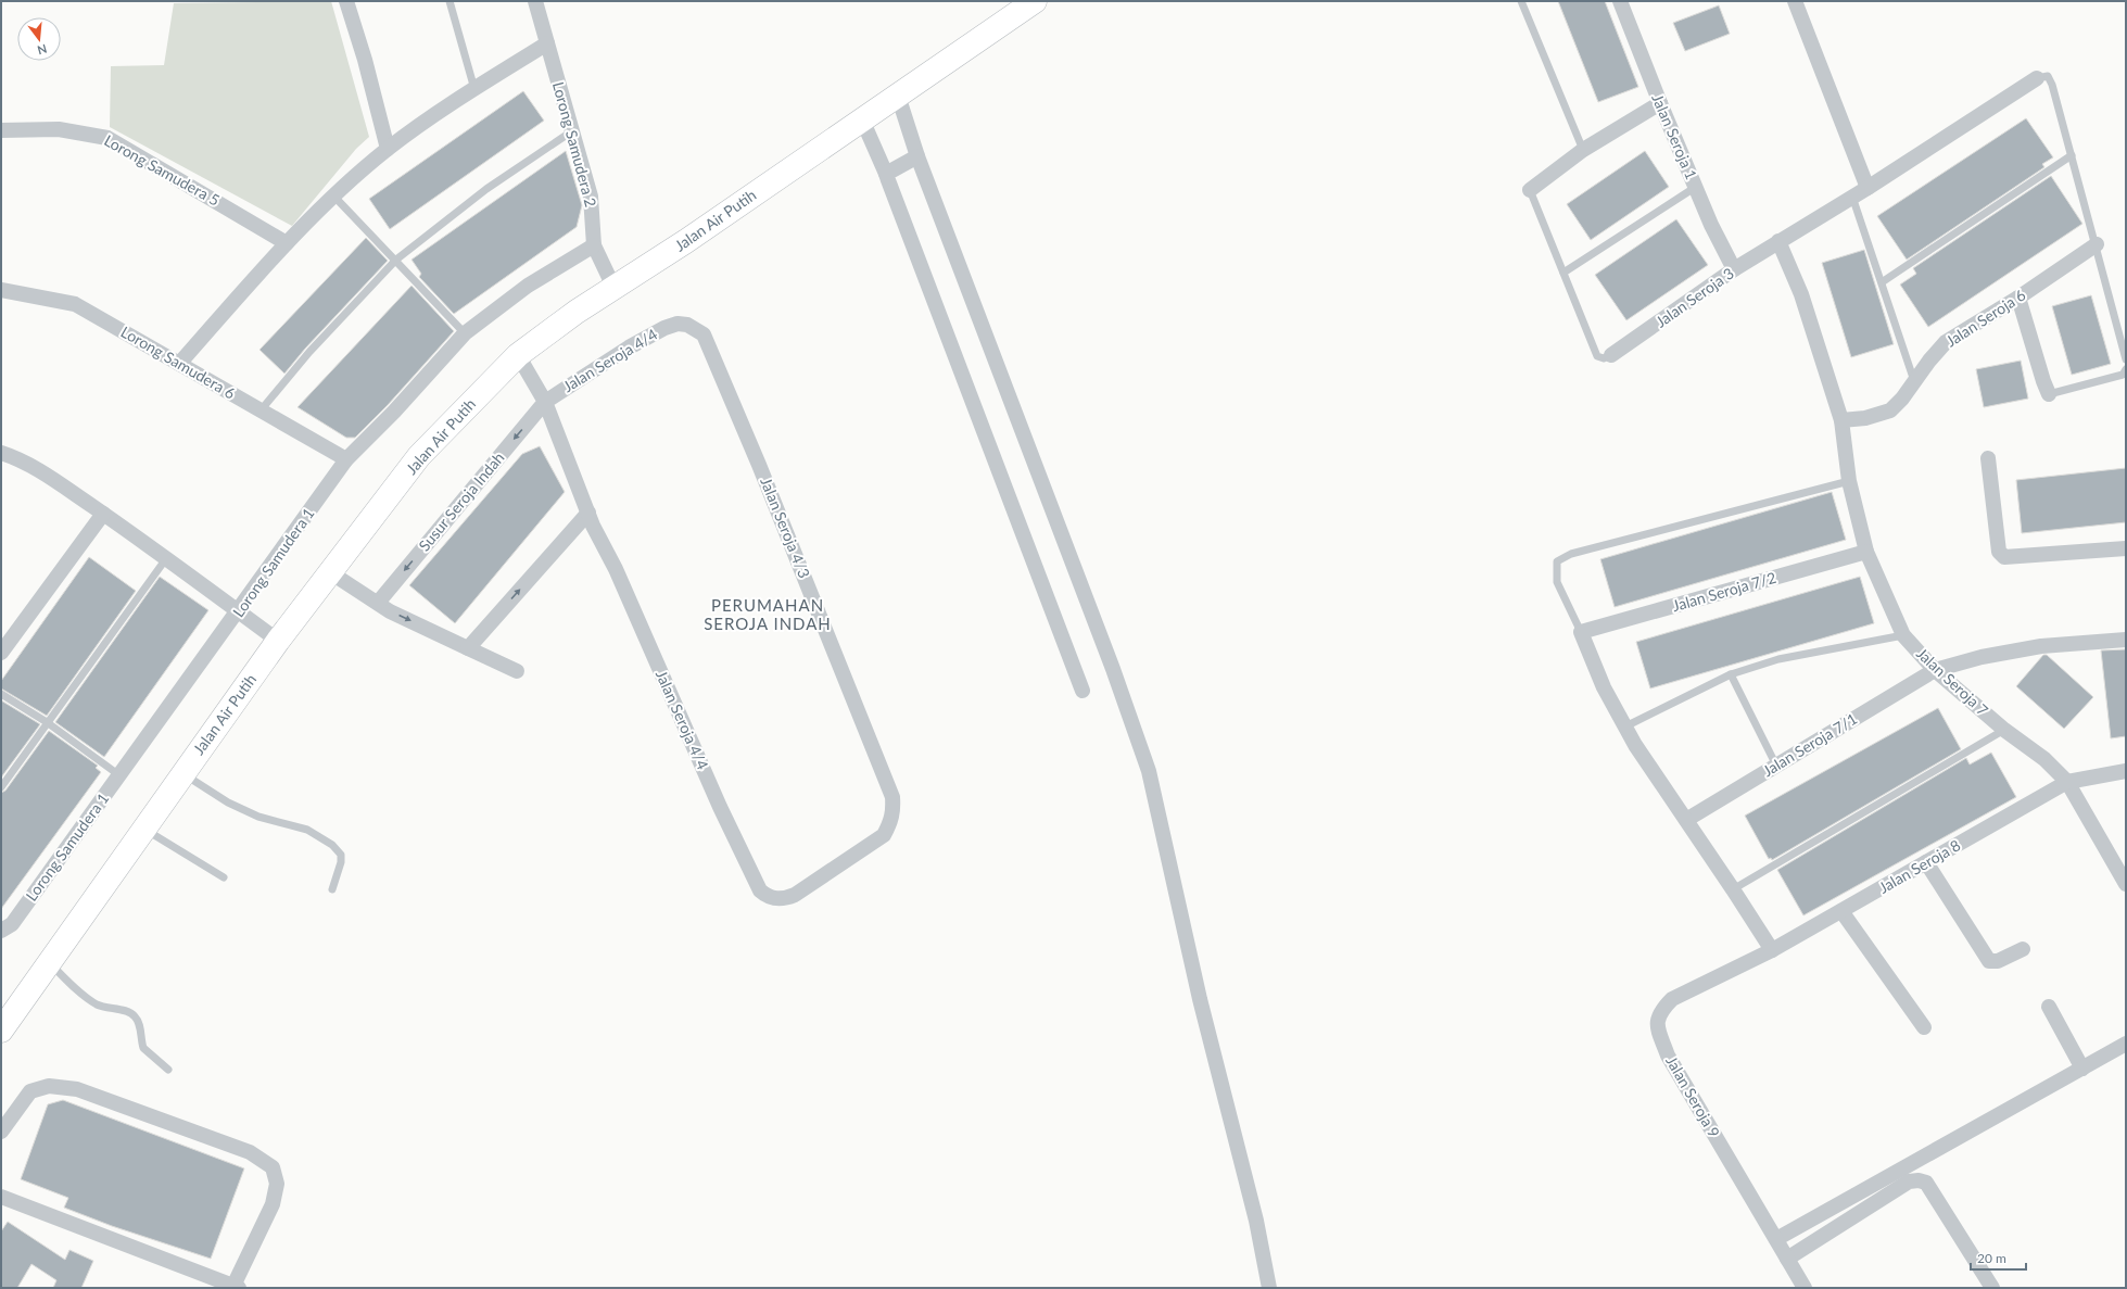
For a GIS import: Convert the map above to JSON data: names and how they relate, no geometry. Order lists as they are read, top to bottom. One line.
{"streets":{"main road":["Jalan Air Putih"],"street":["Jalan Seroja 1","Lorong Samudera 2","Lorong Samudera 5","Jalan Seroja 3","Jalan Seroja 6","Jalan Seroja 4/4","Lorong Samudera 6","Susur Seroja Indah","Jalan Seroja 4/3","Lorong Samudera 1","Jalan Seroja 7/2","Jalan Seroja 7","Jalan Seroja 7/1","Jalan Seroja 8","Jalan Seroja 9"]},"crossings":[["Jalan Seroja 1","Jalan Seroja 3"],["Lorong Samudera 2","Jalan Air Putih"],["Lorong Samudera 2","Lorong Samudera 1"],["Jalan Air Putih","Jalan Seroja 4/4"],["Jalan Seroja 3","Jalan Seroja 7"],["Jalan Seroja 6","Jalan Seroja 7"],["Jalan Seroja 4/4","Susur Seroja Indah"],["Jalan Seroja 4/4","Jalan Seroja 4/3"],["Lorong Samudera 6","Lorong Samudera 1"],["Jalan Seroja 7/2","Jalan Seroja 7"],["Jalan Seroja 7","Jalan Seroja 7/1"],["Jalan Seroja 7","Jalan Seroja 8"],["Jalan Seroja 8","Jalan Seroja 9"]],"districts":["PERUMAHAN SEROJA INDAH"],"scale_bar":"20 m","north":"bottom"}
